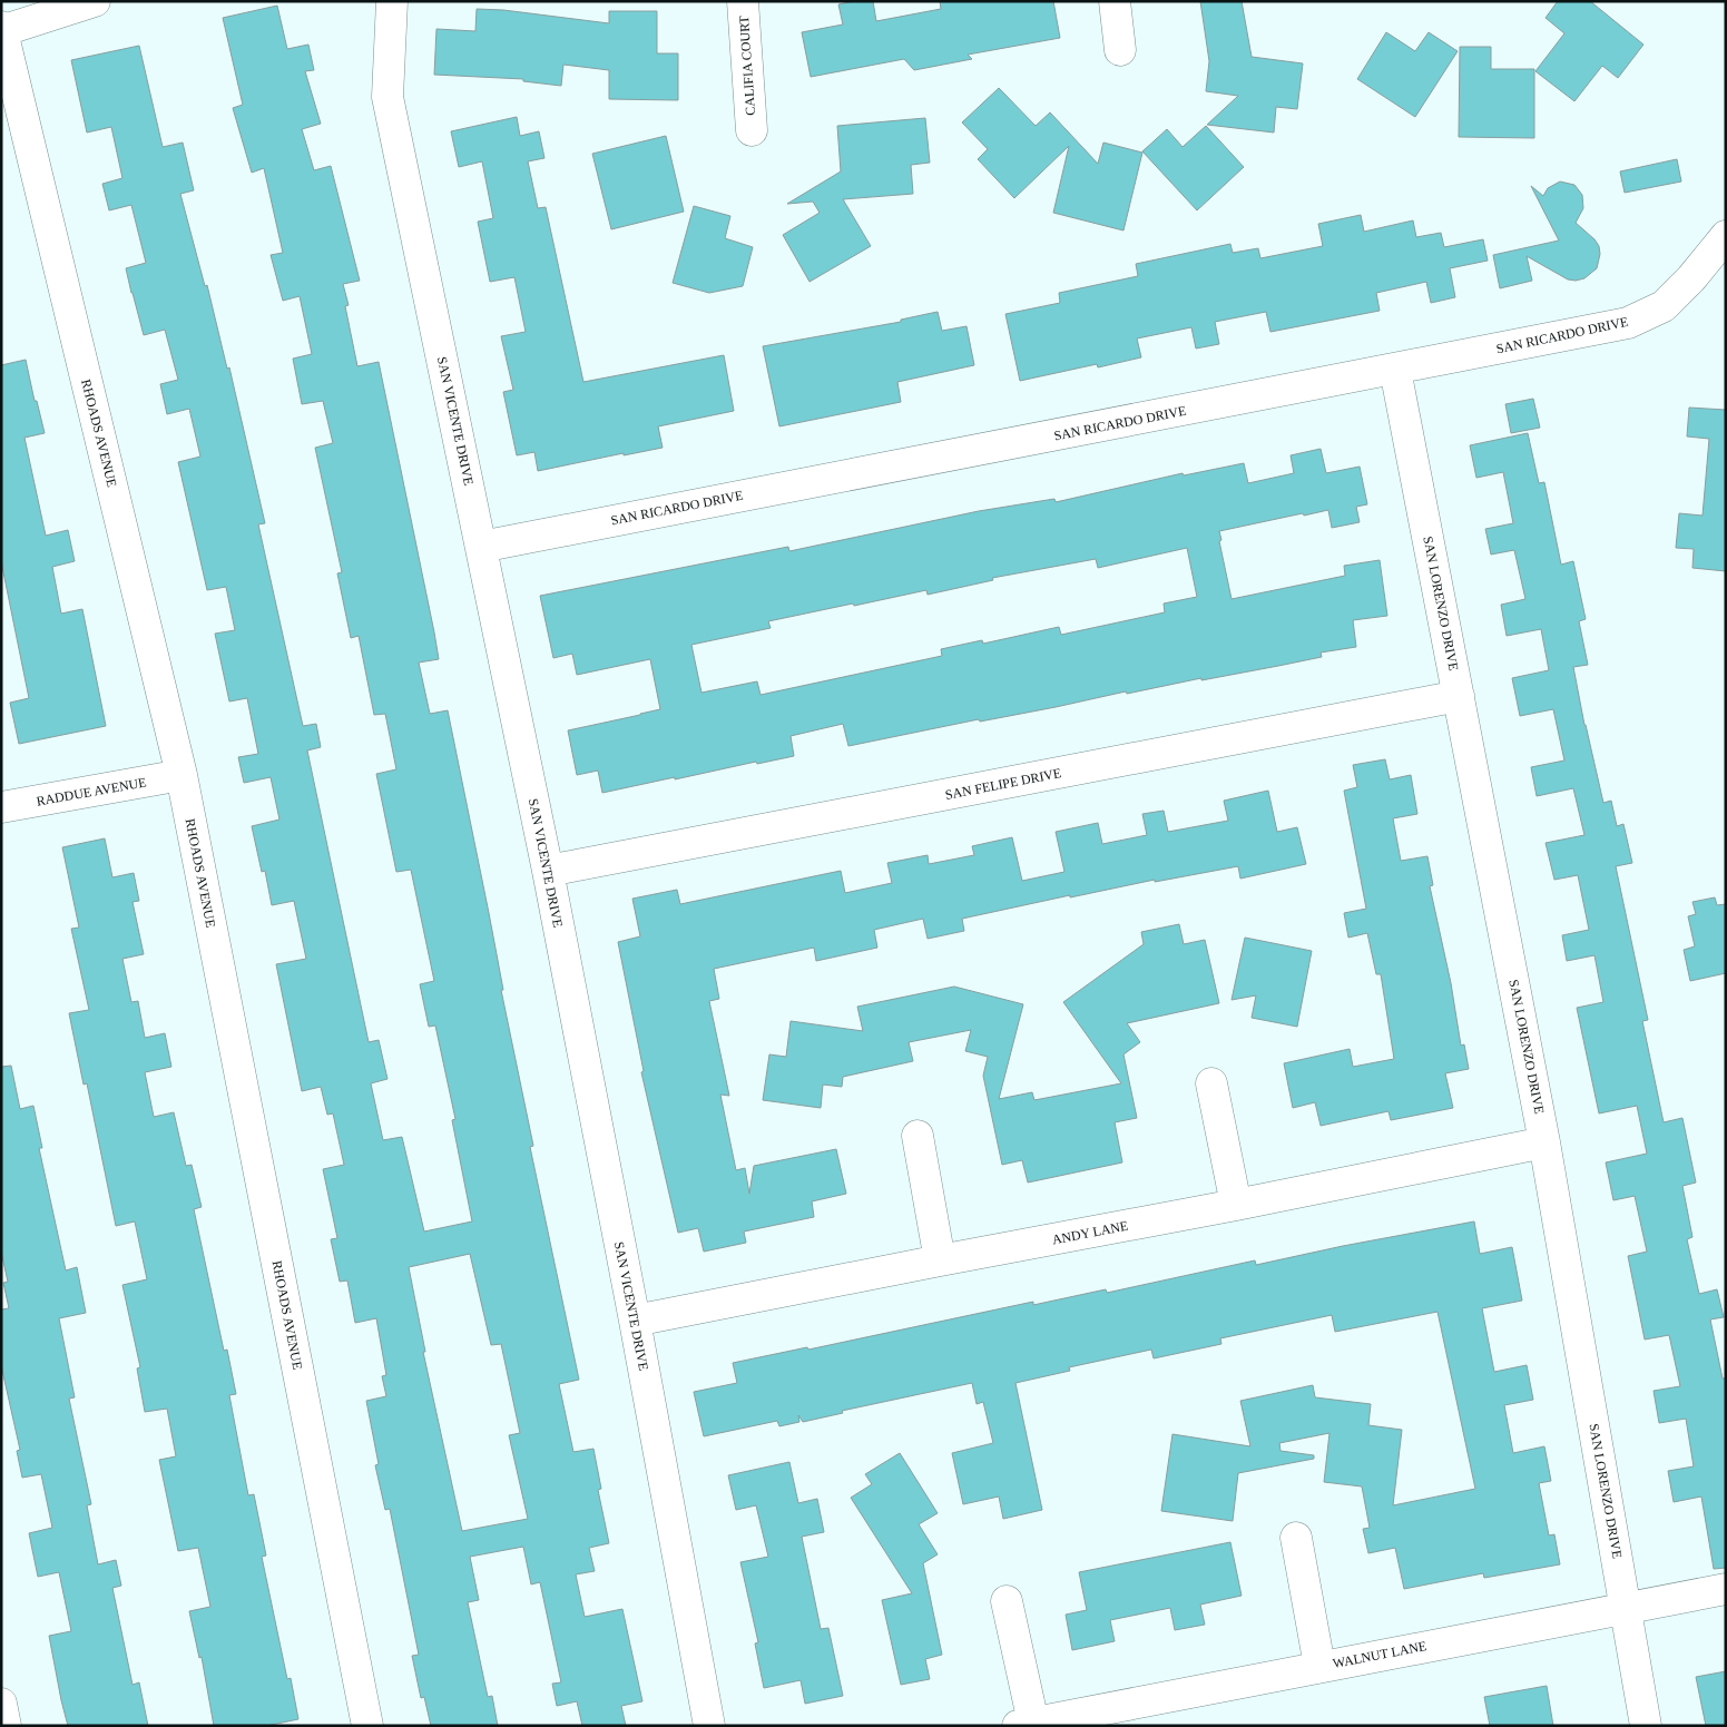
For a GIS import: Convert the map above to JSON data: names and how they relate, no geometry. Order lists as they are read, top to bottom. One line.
{"streets":{"street":["CALIFIA COURT","SAN RICARDO DRIVE","SAN VICENTE DRIVE","RHOADS AVENUE","SAN LORENZO DRIVE","SAN FELIPE DRIVE","RADDUE AVENUE","ANDY LANE","WALNUT LANE"]},"crossings":[["SAN RICARDO DRIVE","SAN VICENTE DRIVE"],["SAN RICARDO DRIVE","SAN LORENZO DRIVE"],["SAN VICENTE DRIVE","SAN FELIPE DRIVE"],["SAN VICENTE DRIVE","ANDY LANE"],["RHOADS AVENUE","RADDUE AVENUE"],["SAN LORENZO DRIVE","SAN FELIPE DRIVE"],["SAN LORENZO DRIVE","ANDY LANE"],["SAN LORENZO DRIVE","WALNUT LANE"]]}
